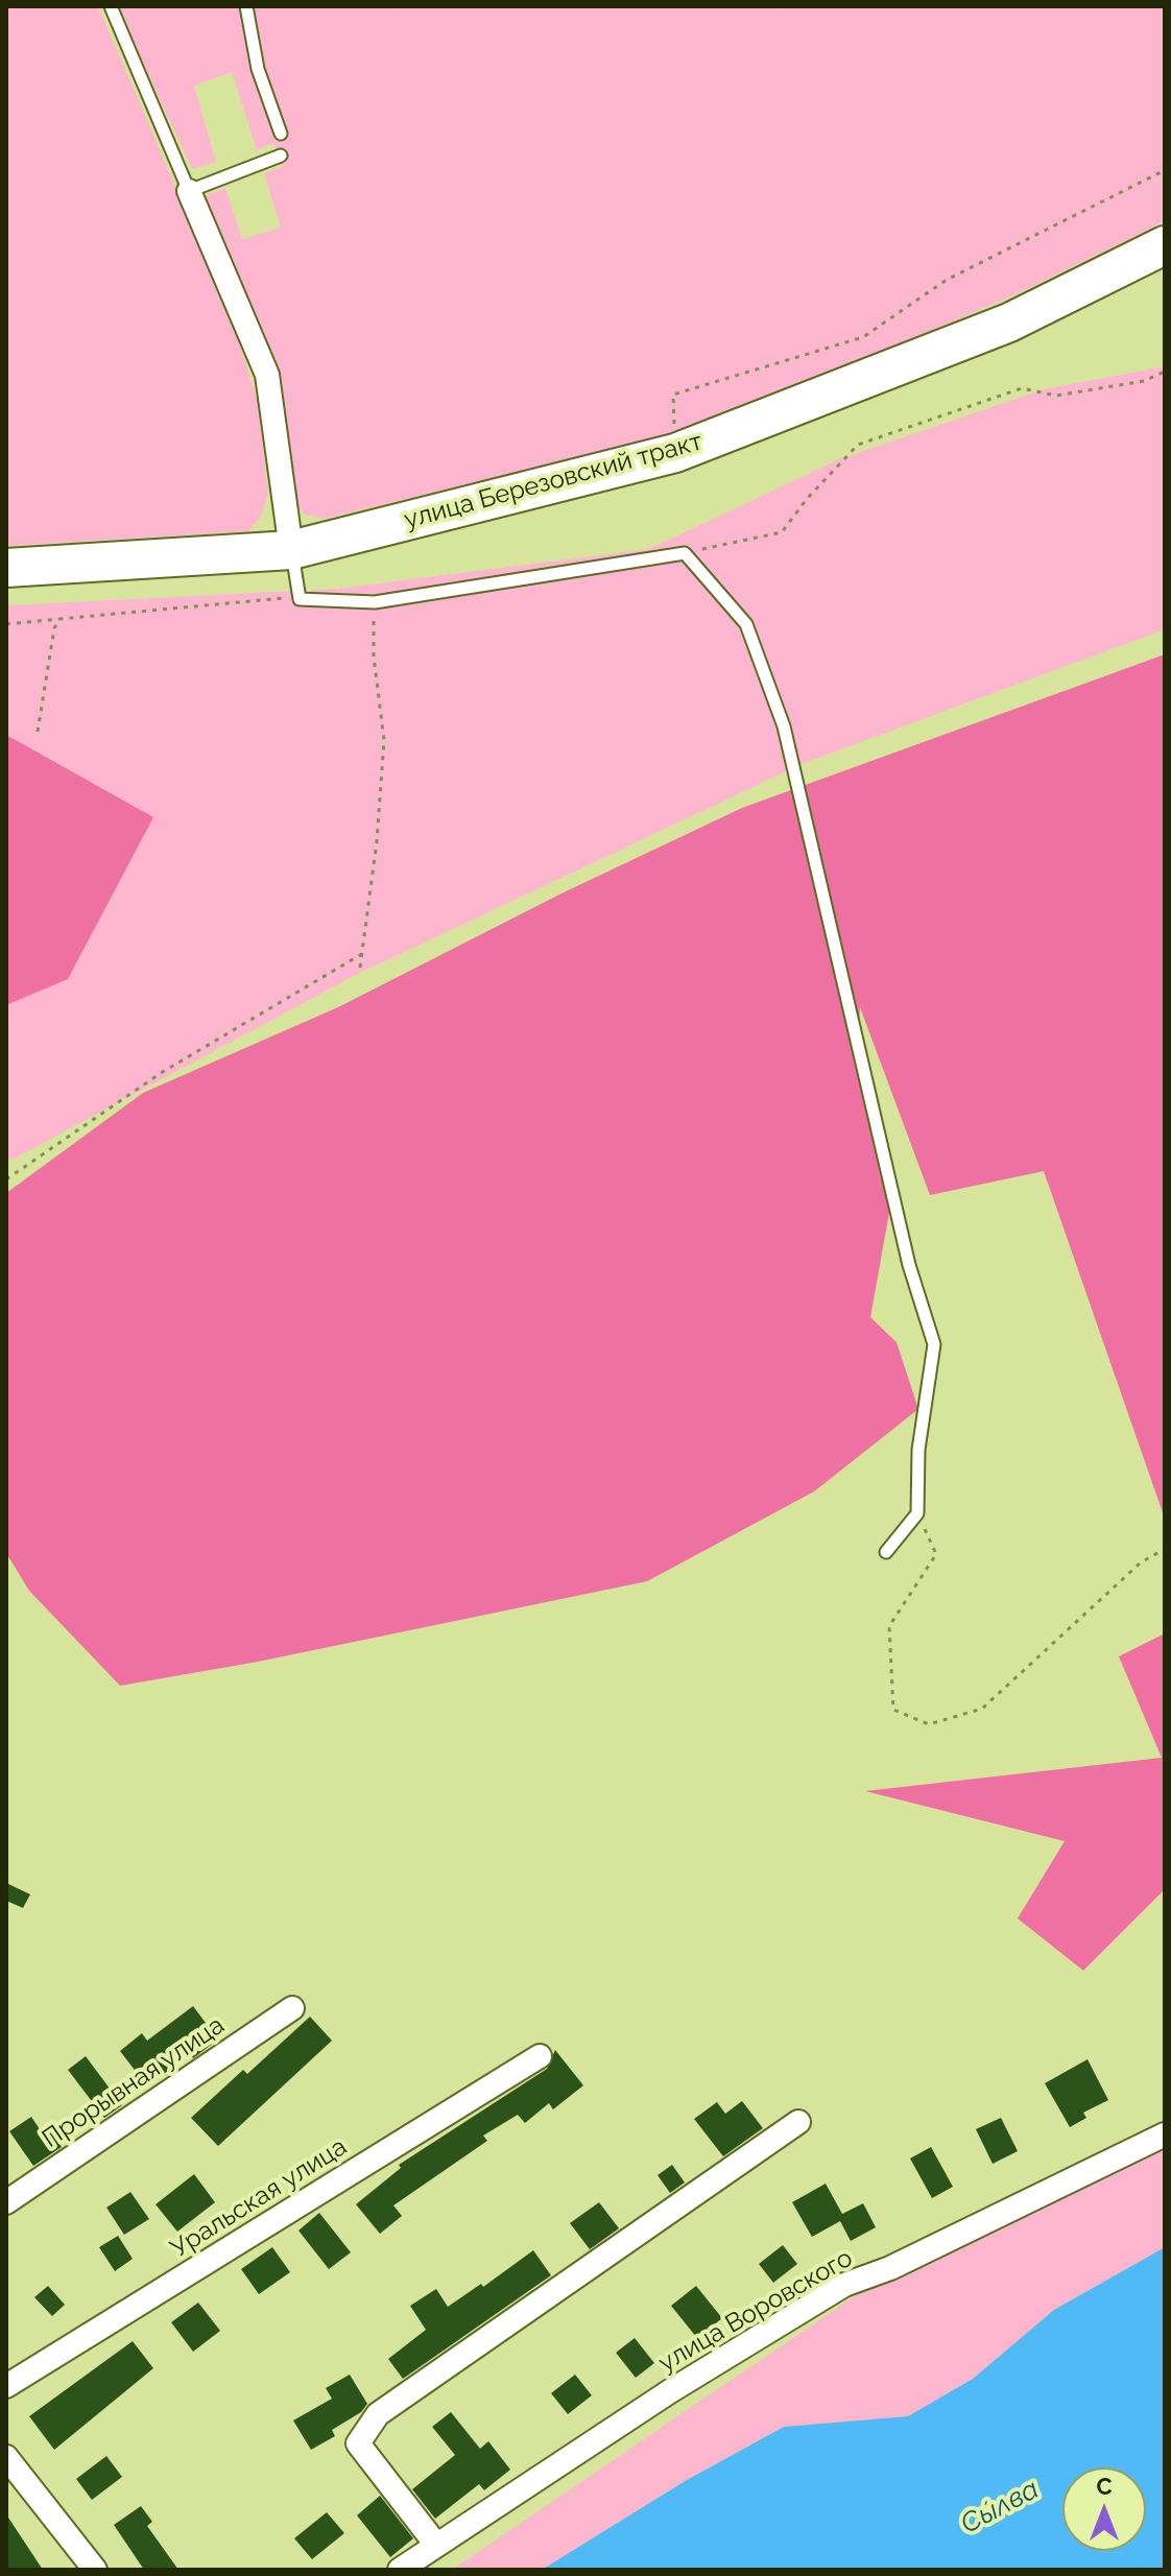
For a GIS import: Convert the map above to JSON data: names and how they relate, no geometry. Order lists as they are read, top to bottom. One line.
{"streets":{"main road":["улица Березовский тракт"],"street":["Прорывная улица","Уральская улица","улица Воровского"]},"water":["Сы́лва"],"north":"top"}
